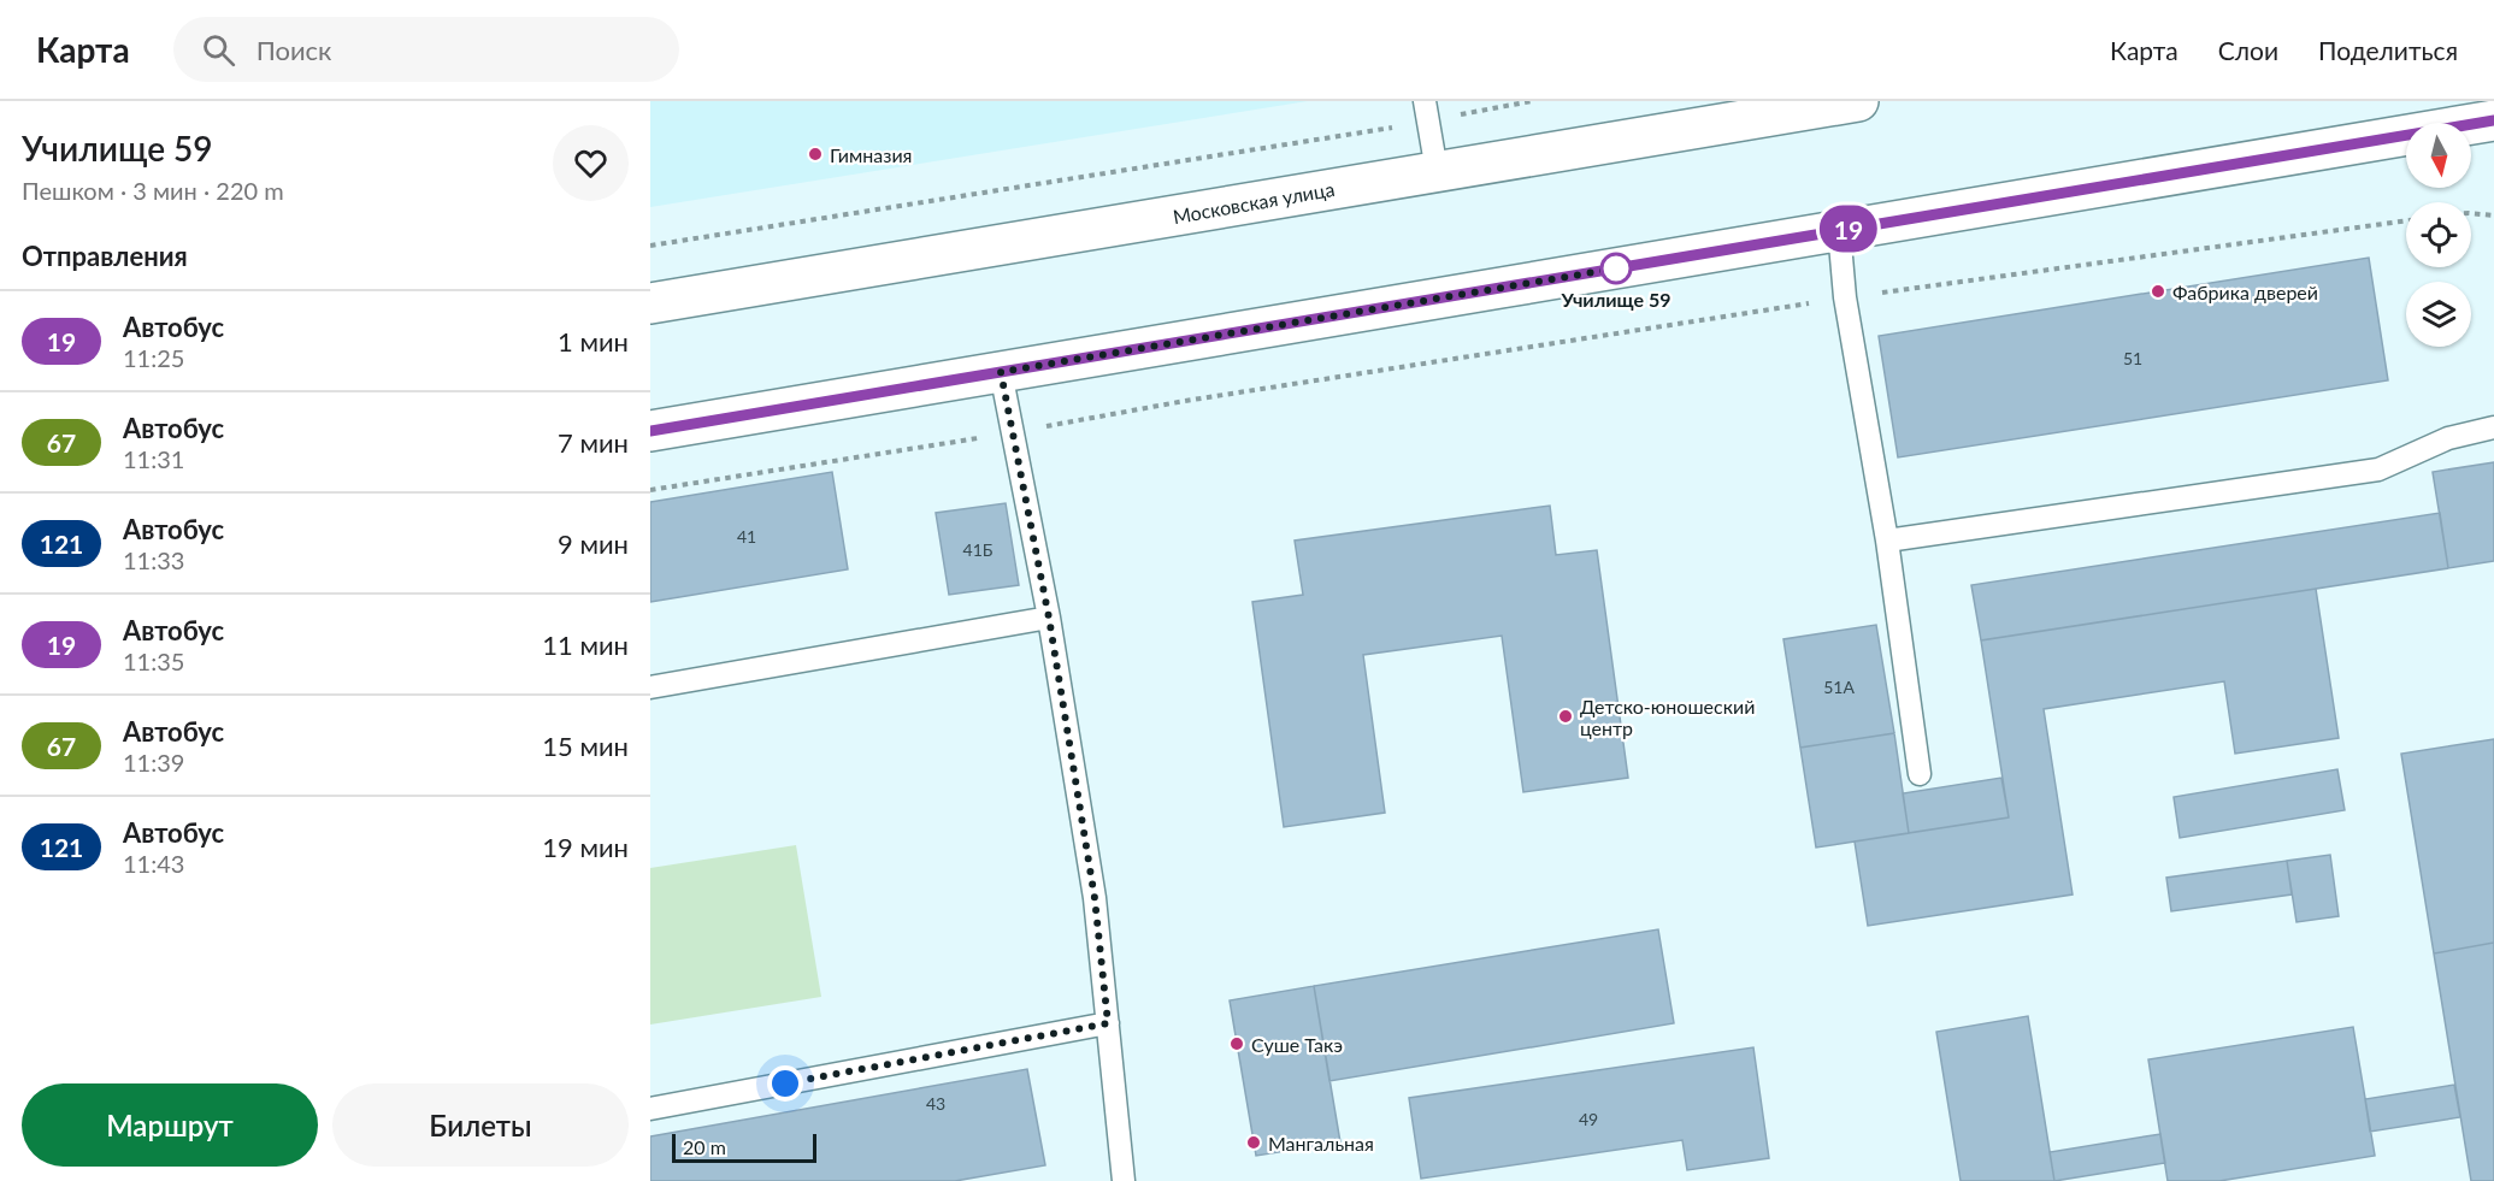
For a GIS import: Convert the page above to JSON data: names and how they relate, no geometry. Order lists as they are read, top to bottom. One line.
{"streets":{"main road":["Московская улица"]},"places":["Гимназия","Училище 59","Фабрика дверей","Детско-юношеский центр","Суше Такэ","Мангальная"],"lines":["bus line 19"],"house_numbers":["51","41","41Б","51А","43","49"],"scale_bar":"20 m","north":"bottom","page":{"header":"Карта","search":"Поиск","nav":["Карта","Слои","Поделиться"],"heading":[["Училище 59","Пешком · 3 мин · 220 m"],"Отправления"],"on_map":"19","list":[{"mark":"19","name":"Автобус","note":"11:25","value":"1 мин"},{"mark":"67","name":"Автобус","note":"11:31","value":"7 мин"},{"mark":"121","name":"Автобус","note":"11:33","value":"9 мин"},{"mark":"19","name":"Автобус","note":"11:35","value":"11 мин"},{"mark":"67","name":"Автобус","note":"11:39","value":"15 мин"},{"mark":"121","name":"Автобус","note":"11:43","value":"19 мин"}],"buttons":["Маршрут","Билеты"],"scale":"20 m"}}
